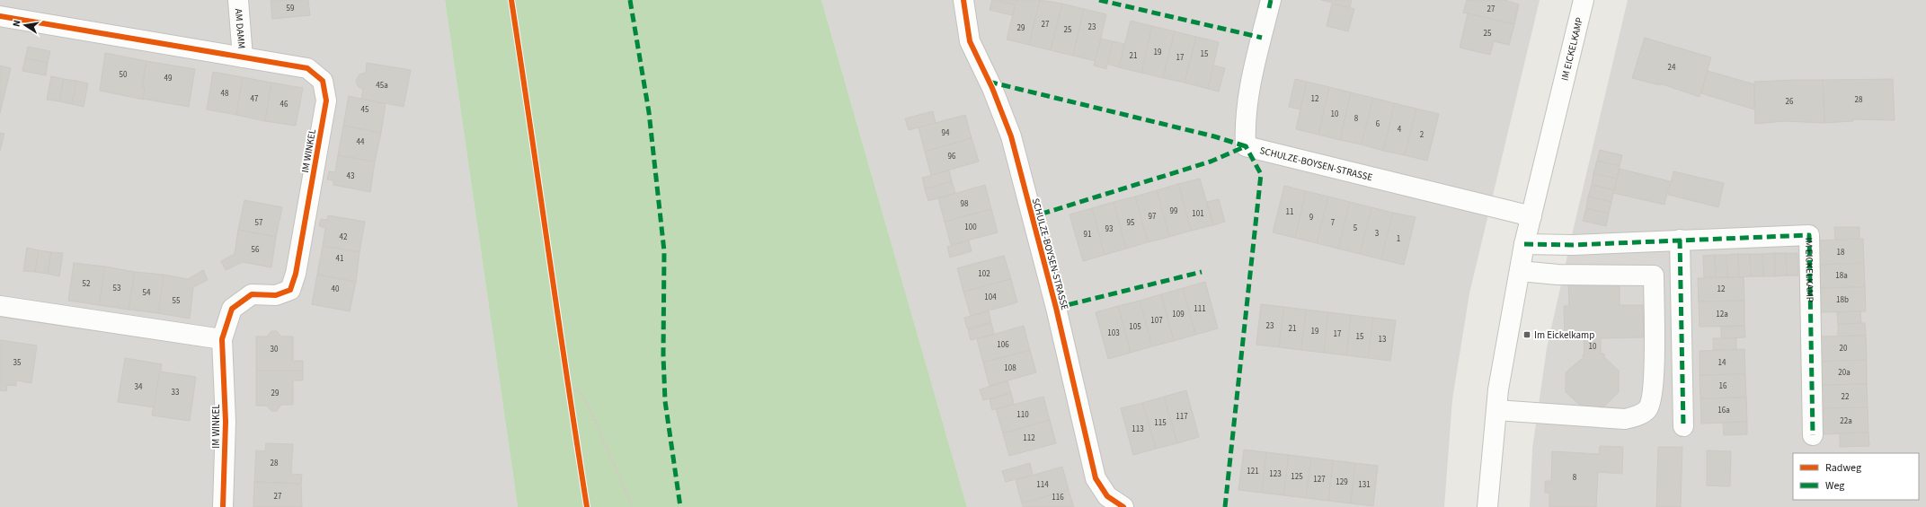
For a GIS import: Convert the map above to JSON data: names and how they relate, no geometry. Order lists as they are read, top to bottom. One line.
{"streets":{"street":["AM DAMM","IM EICKELKAMP","IM WINKEL","SCHULZE-BOYSEN-STRASSE"]},"crossings":[["AM DAMM","IM WINKEL"],["IM EICKELKAMP","SCHULZE-BOYSEN-STRASSE"]],"places":{"transit":["Im Eickelkamp"]},"house_numbers":["59","27","27","23","29","25","25","19","15","21","17","24","50","49","45a","48","47","12","28","26","46","45","10","8","6","4","94","2","44","96","43","98","99","11","101","97","9","57","95","7","100","5","93","3","91","42","1","56","18","41","102","18a","52","53","40","12","54","104","18b","55","111","109","12a","107","23","105","21","19","103","17","15","13","106","10","20","30","35","14","108","20a","16","34","33","29","22","16a","110","117","22a","115","113","112","28","121","123","125","8","127","129","114","131","27","116"],"legend":["Radweg","Weg"],"north":"left"}
